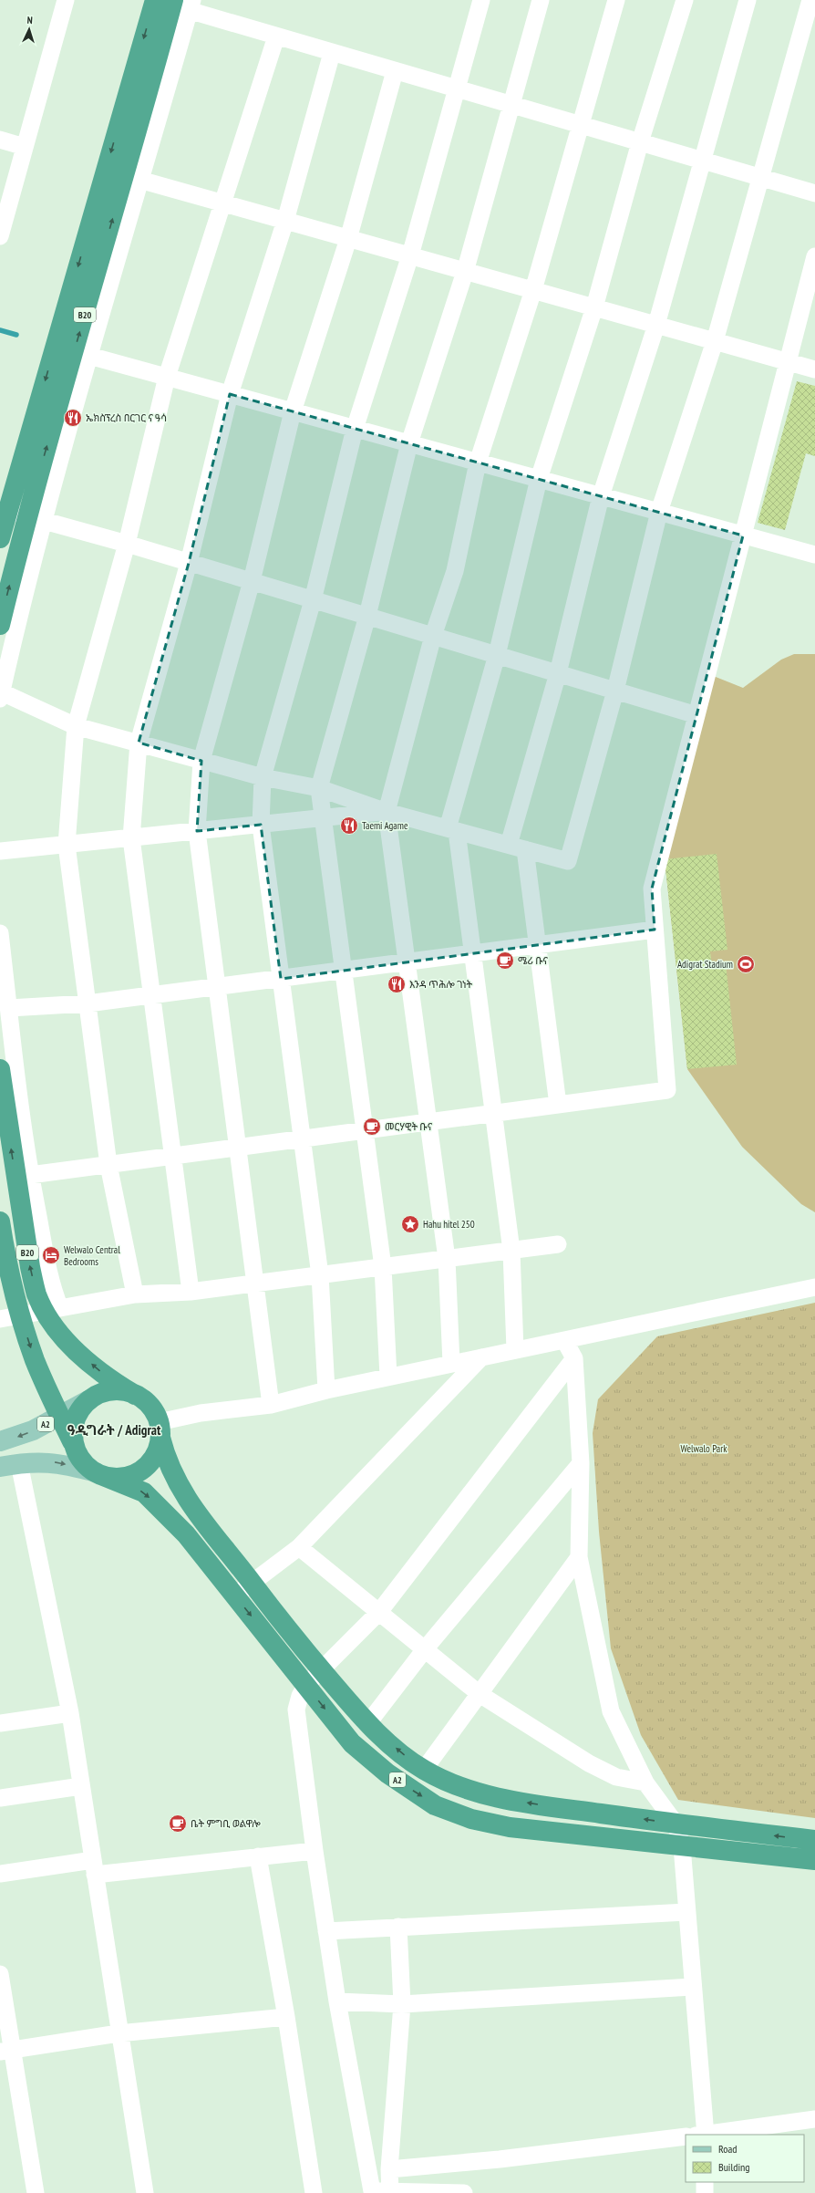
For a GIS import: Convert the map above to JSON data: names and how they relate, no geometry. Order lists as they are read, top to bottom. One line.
{"streets":{"highway":["B20","A2"]},"crossings":[["B20","A2"]],"districts":["ዓዲግራት / Adigrat"],"parks":["Welwalo Park"],"places":{"restaurant":["ኤክስፕረስ በርገር ና ዓሳ","Taemi Agame","እንዳ ጥሕሎ ገነት"],"cafe":["ሜሪ ቡና","መርሃዊት ቡና","ቤት ምግቢ ወልዋሎ"],"sports":["Adigrat Stadium"],"place":["Hahu hitel 250"],"hotel":["Welwalo Central Bedrooms"]},"legend":["Road","Building"],"north":"top"}
